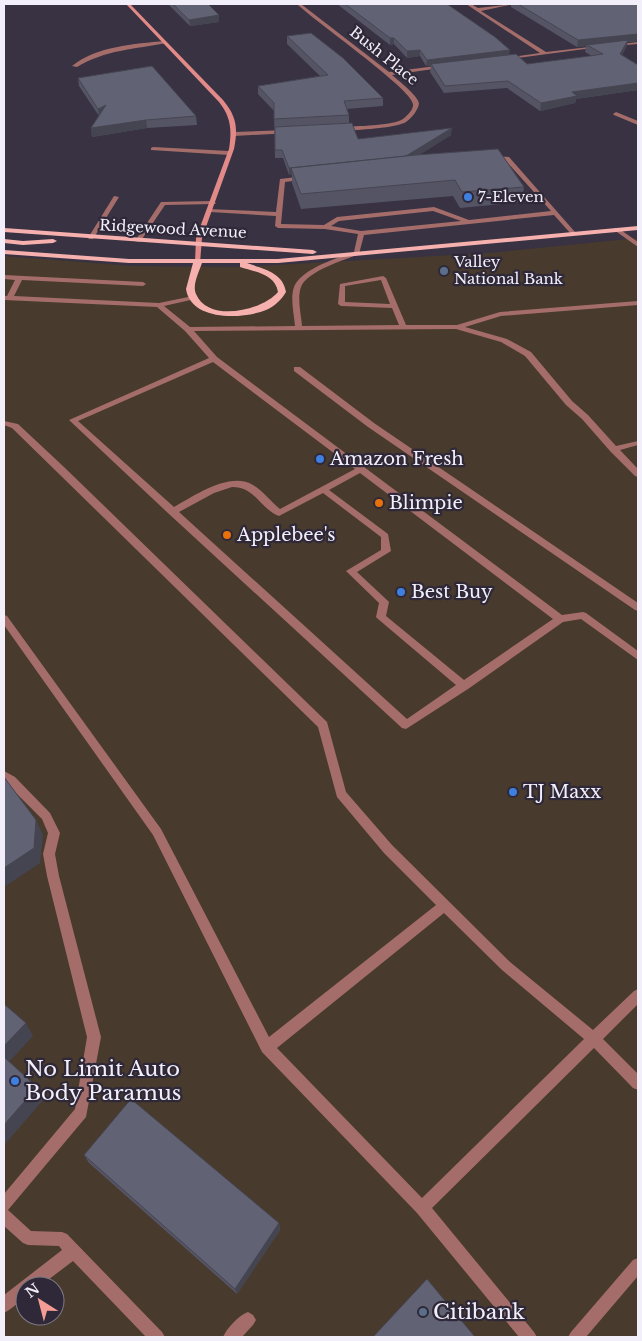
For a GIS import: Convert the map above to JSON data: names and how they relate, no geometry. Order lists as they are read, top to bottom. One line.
{"streets":{"main road":["Ridgewood Avenue"],"street":["Bush Place"]},"places":["7-Eleven","Valley National Bank","Amazon Fresh","Blimpie","Applebee's","Best Buy","TJ Maxx","No Limit Auto Body Paramus","Citibank"],"north":"top left"}
